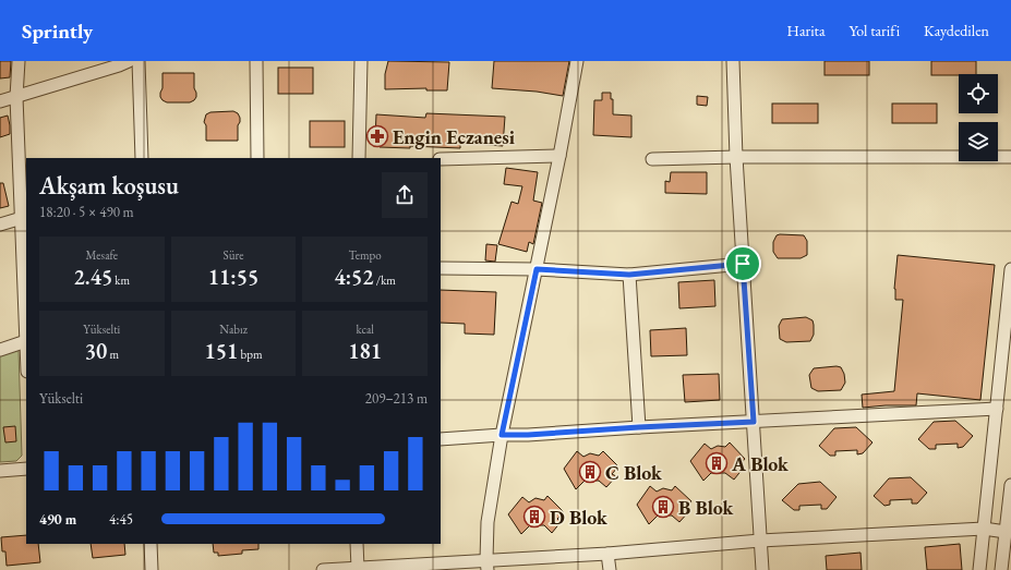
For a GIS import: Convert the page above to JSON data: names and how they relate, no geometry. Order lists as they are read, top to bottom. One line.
{"places":{"pharmacy":["Engin Eczanesi"],"building":["A Blok","C Blok","B Blok","D Blok"]},"page":{"header":"Sprintly","nav":["Harita","Yol tarifi","Kaydedilen"],"heading":["Akşam koşusu","18:20 · 5 × 490 m"],"stats":[["Mesafe","2.45 km"],["Süre","11:55"],["Tempo","4:52 /km"],["Yükselti","30 m"],["Nabız","151 bpm"],["kcal","181"]],"chart":["Yükselti","209–213 m"],"list":[{"name":"490 m","note":"4:45"}]}}
